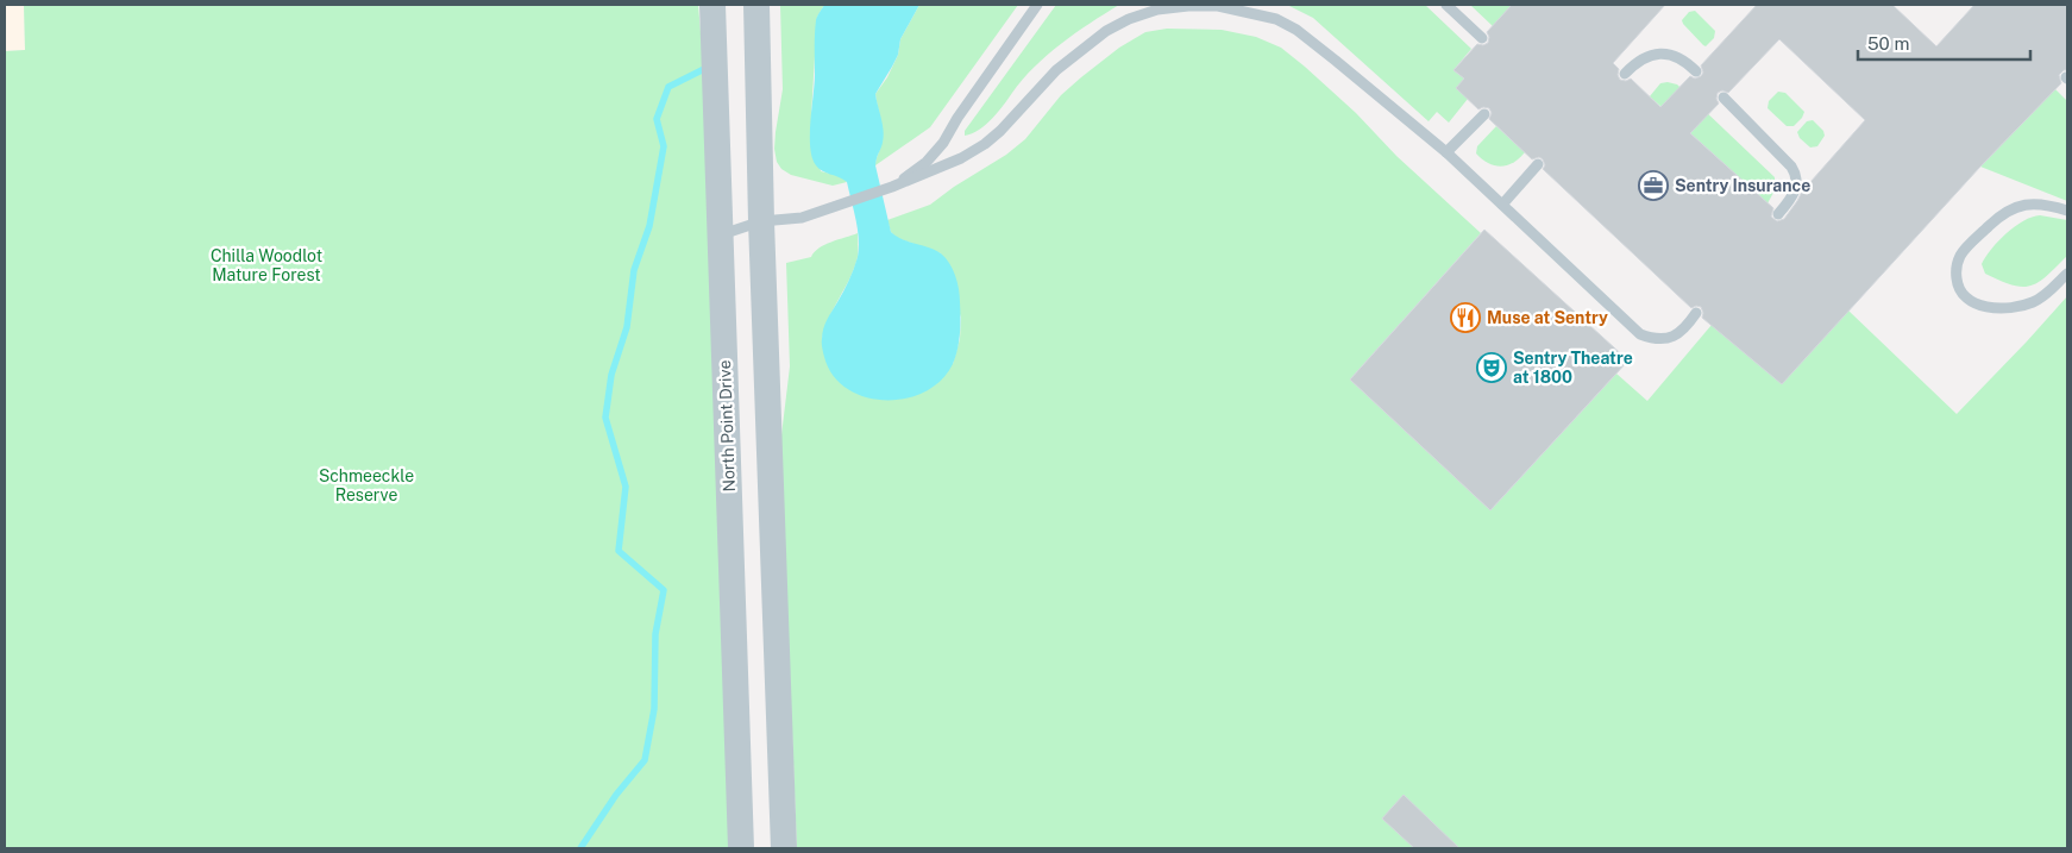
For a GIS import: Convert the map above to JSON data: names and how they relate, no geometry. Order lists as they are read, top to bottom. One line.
{"streets":{"street":["North Point Drive"]},"parks":["Chilla Woodlot Mature Forest","Schmeeckle Reserve"],"places":{"office":["Sentry Insurance"],"restaurant":["Muse at Sentry"],"theatre":["Sentry Theatre at 1800"]},"scale_bar":"50 m"}
